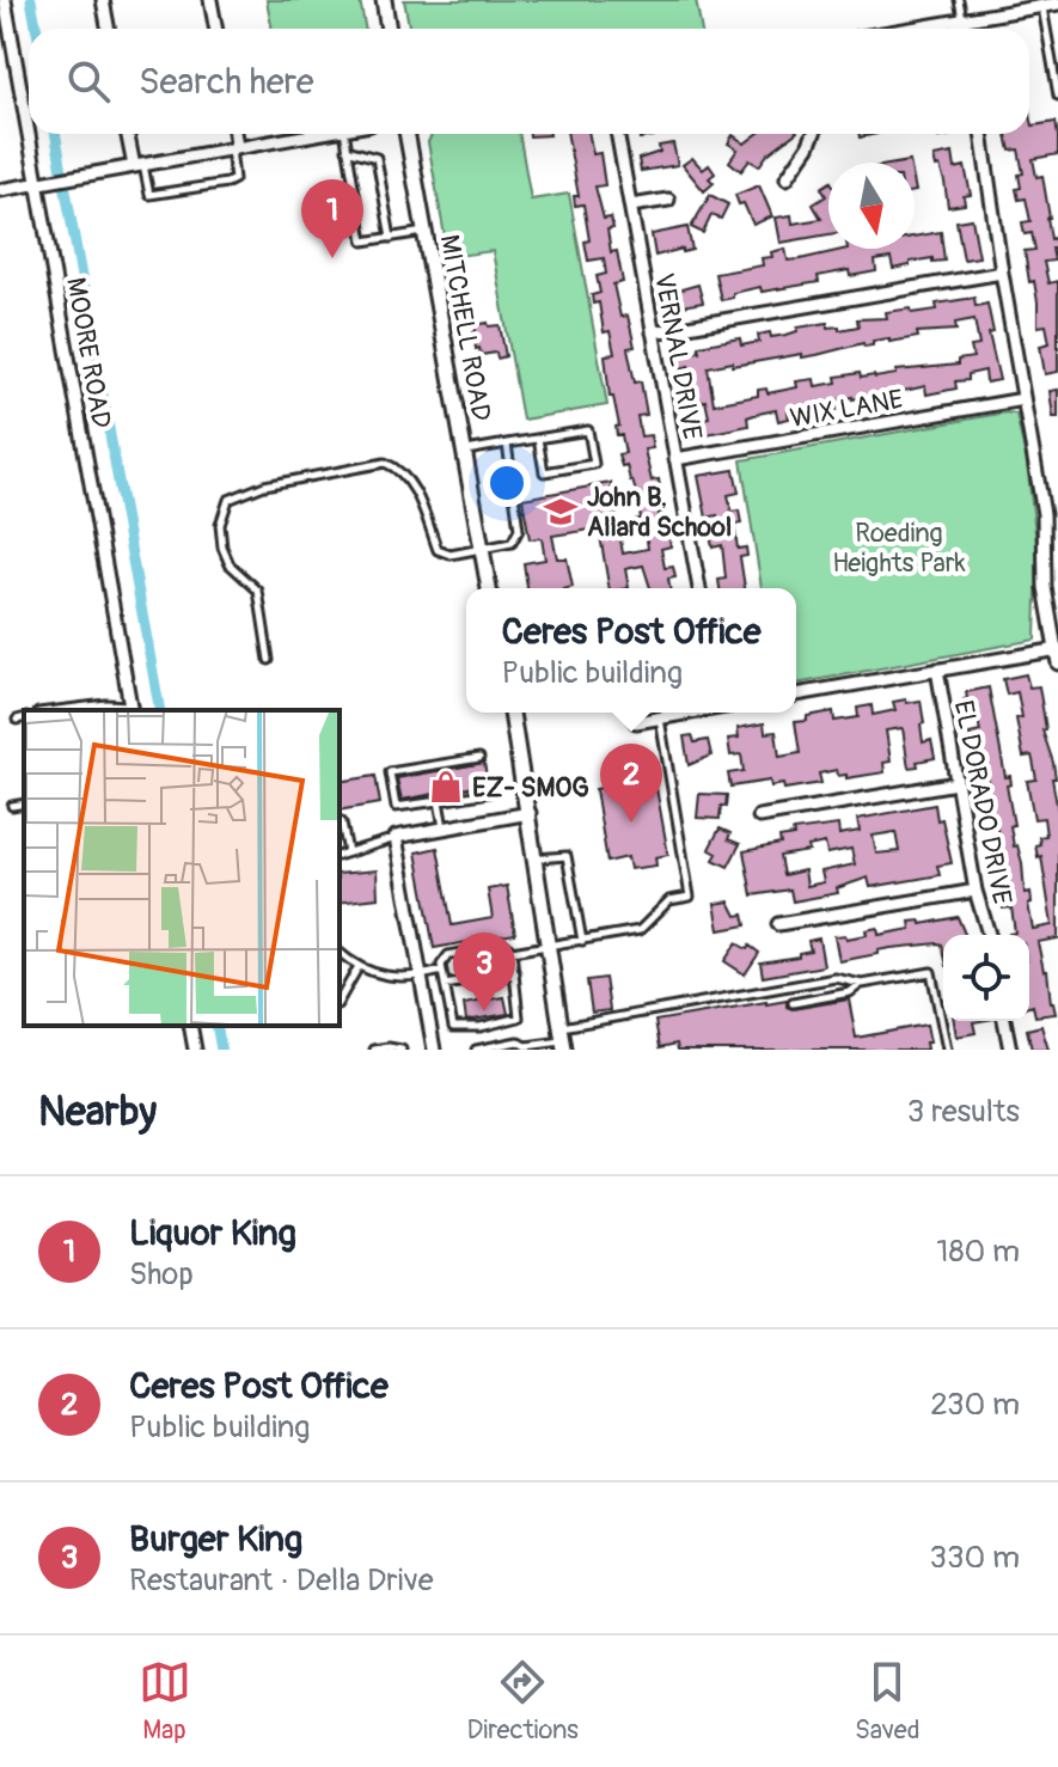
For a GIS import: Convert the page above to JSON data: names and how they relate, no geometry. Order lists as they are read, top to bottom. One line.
{"streets":{"street":["MITCHELL ROAD","MOORE ROAD","VERNAL DRIVE","WIX LANE","EL DORADO DRIVE"]},"crossings":[["VERNAL DRIVE","WIX LANE"]],"parks":["Roeding Heights Park"],"places":{"school or university":["John B. Allard School"],"shop":["EZ- SMOG"]},"north":"bottom","page":{"search":"Search here","pins":["1","2","3"],"popup":["Ceres Post Office","Public building"],"heading":["Nearby","3 results"],"list":[{"mark":"1","name":"Liquor King","note":"Shop","value":"180 m"},{"mark":"2","name":"Ceres Post Office","note":"Public building","value":"230 m"},{"mark":"3","name":"Burger King","note":"Restaurant · Della Drive","value":"330 m"}],"nav":["Map","Directions","Saved"]}}
